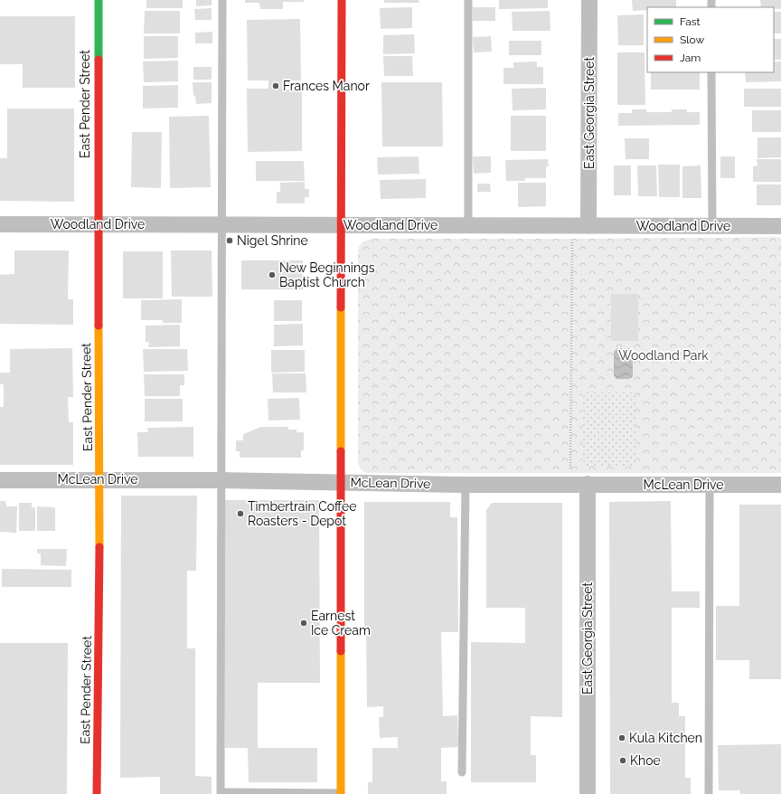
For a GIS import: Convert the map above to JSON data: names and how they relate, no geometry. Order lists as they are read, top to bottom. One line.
{"streets":{"street":["East Pender Street","East Georgia Street","Woodland Drive","McLean Drive"]},"crossings":[["East Pender Street","Woodland Drive"],["East Pender Street","McLean Drive"],["East Georgia Street","Woodland Drive"],["East Georgia Street","McLean Drive"]],"parks":["Woodland Park"],"places":["Frances Manor","Nigel Shrine","New Beginnings Baptist Church","Timbertrain Coffee Roasters - Depot","Earnest Ice Cream","Kula Kitchen","Khoe"],"legend":["Fast","Slow","Jam"]}
